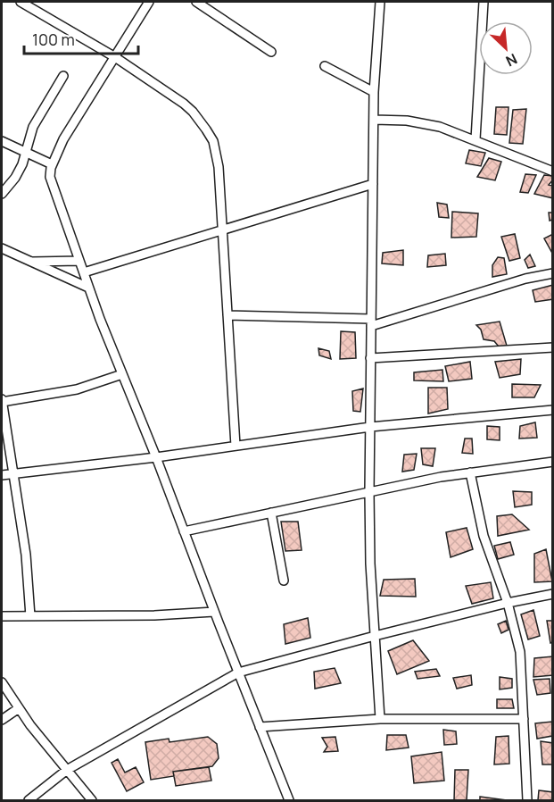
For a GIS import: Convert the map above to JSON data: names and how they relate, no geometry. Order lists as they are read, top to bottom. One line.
{"scale_bar":"100 m","north":"bottom right"}
